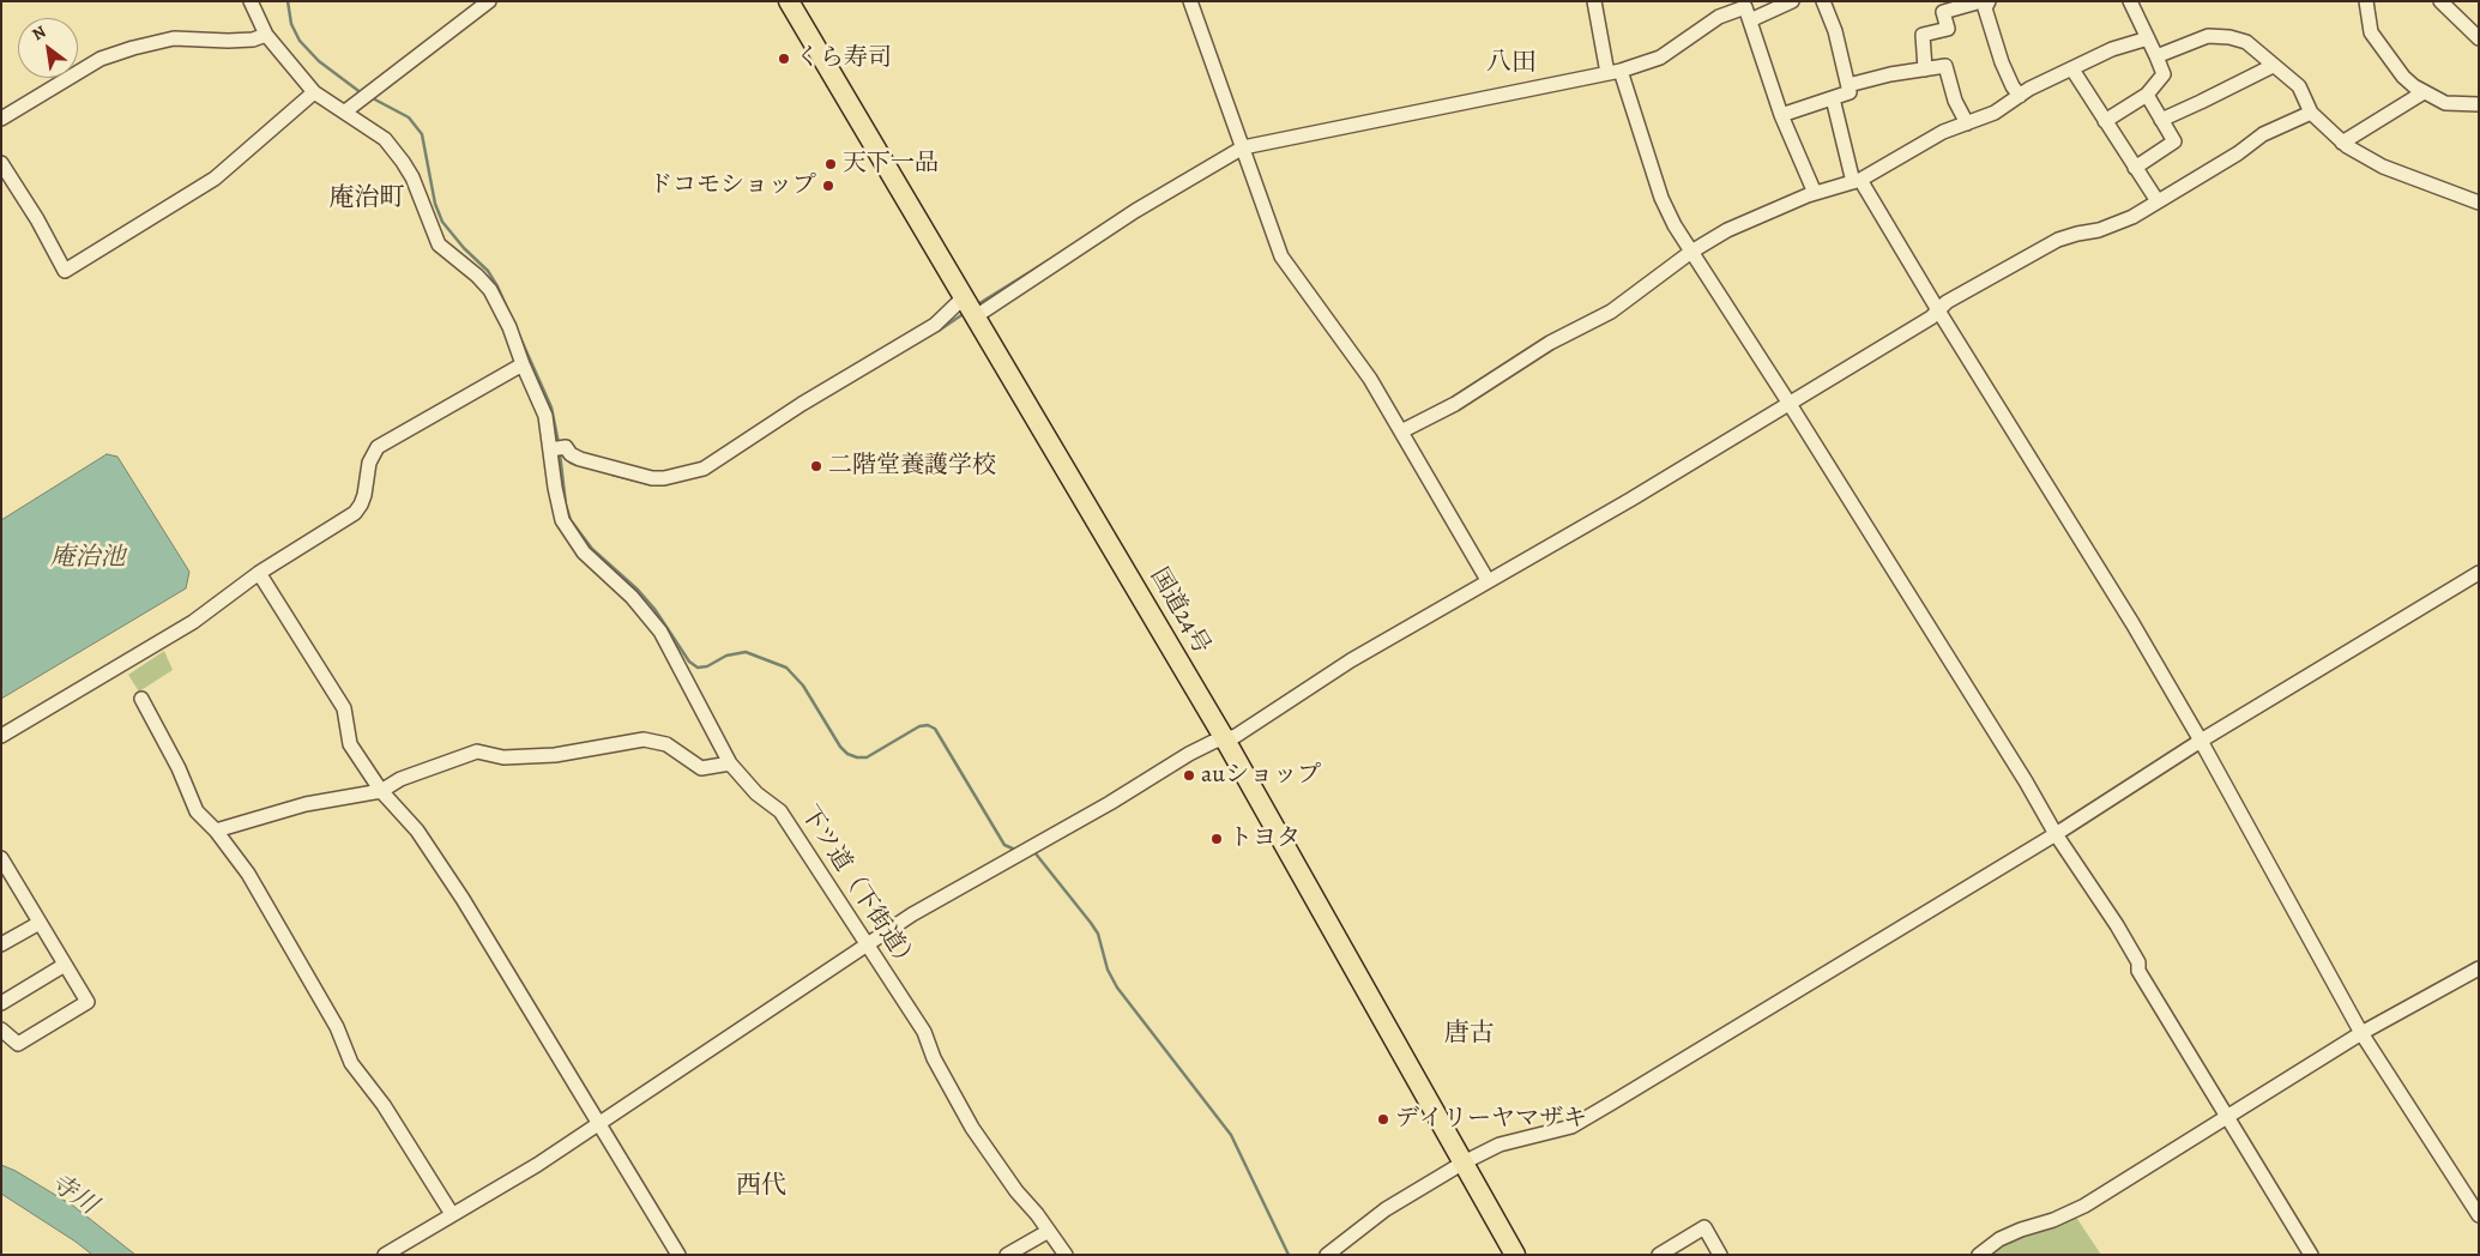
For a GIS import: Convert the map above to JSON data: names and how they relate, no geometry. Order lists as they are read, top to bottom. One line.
{"streets":{"highway":["国道24号"],"street":["下ツ道（下街道）"]},"districts":["八田","庵治町","唐古","西代"],"water":["庵治池","寺川"],"places":["くら寿司","天下一品","ドコモショップ","二階堂養護学校","auショップ","トヨタ","デイリーヤマザキ"],"north":"top left"}
